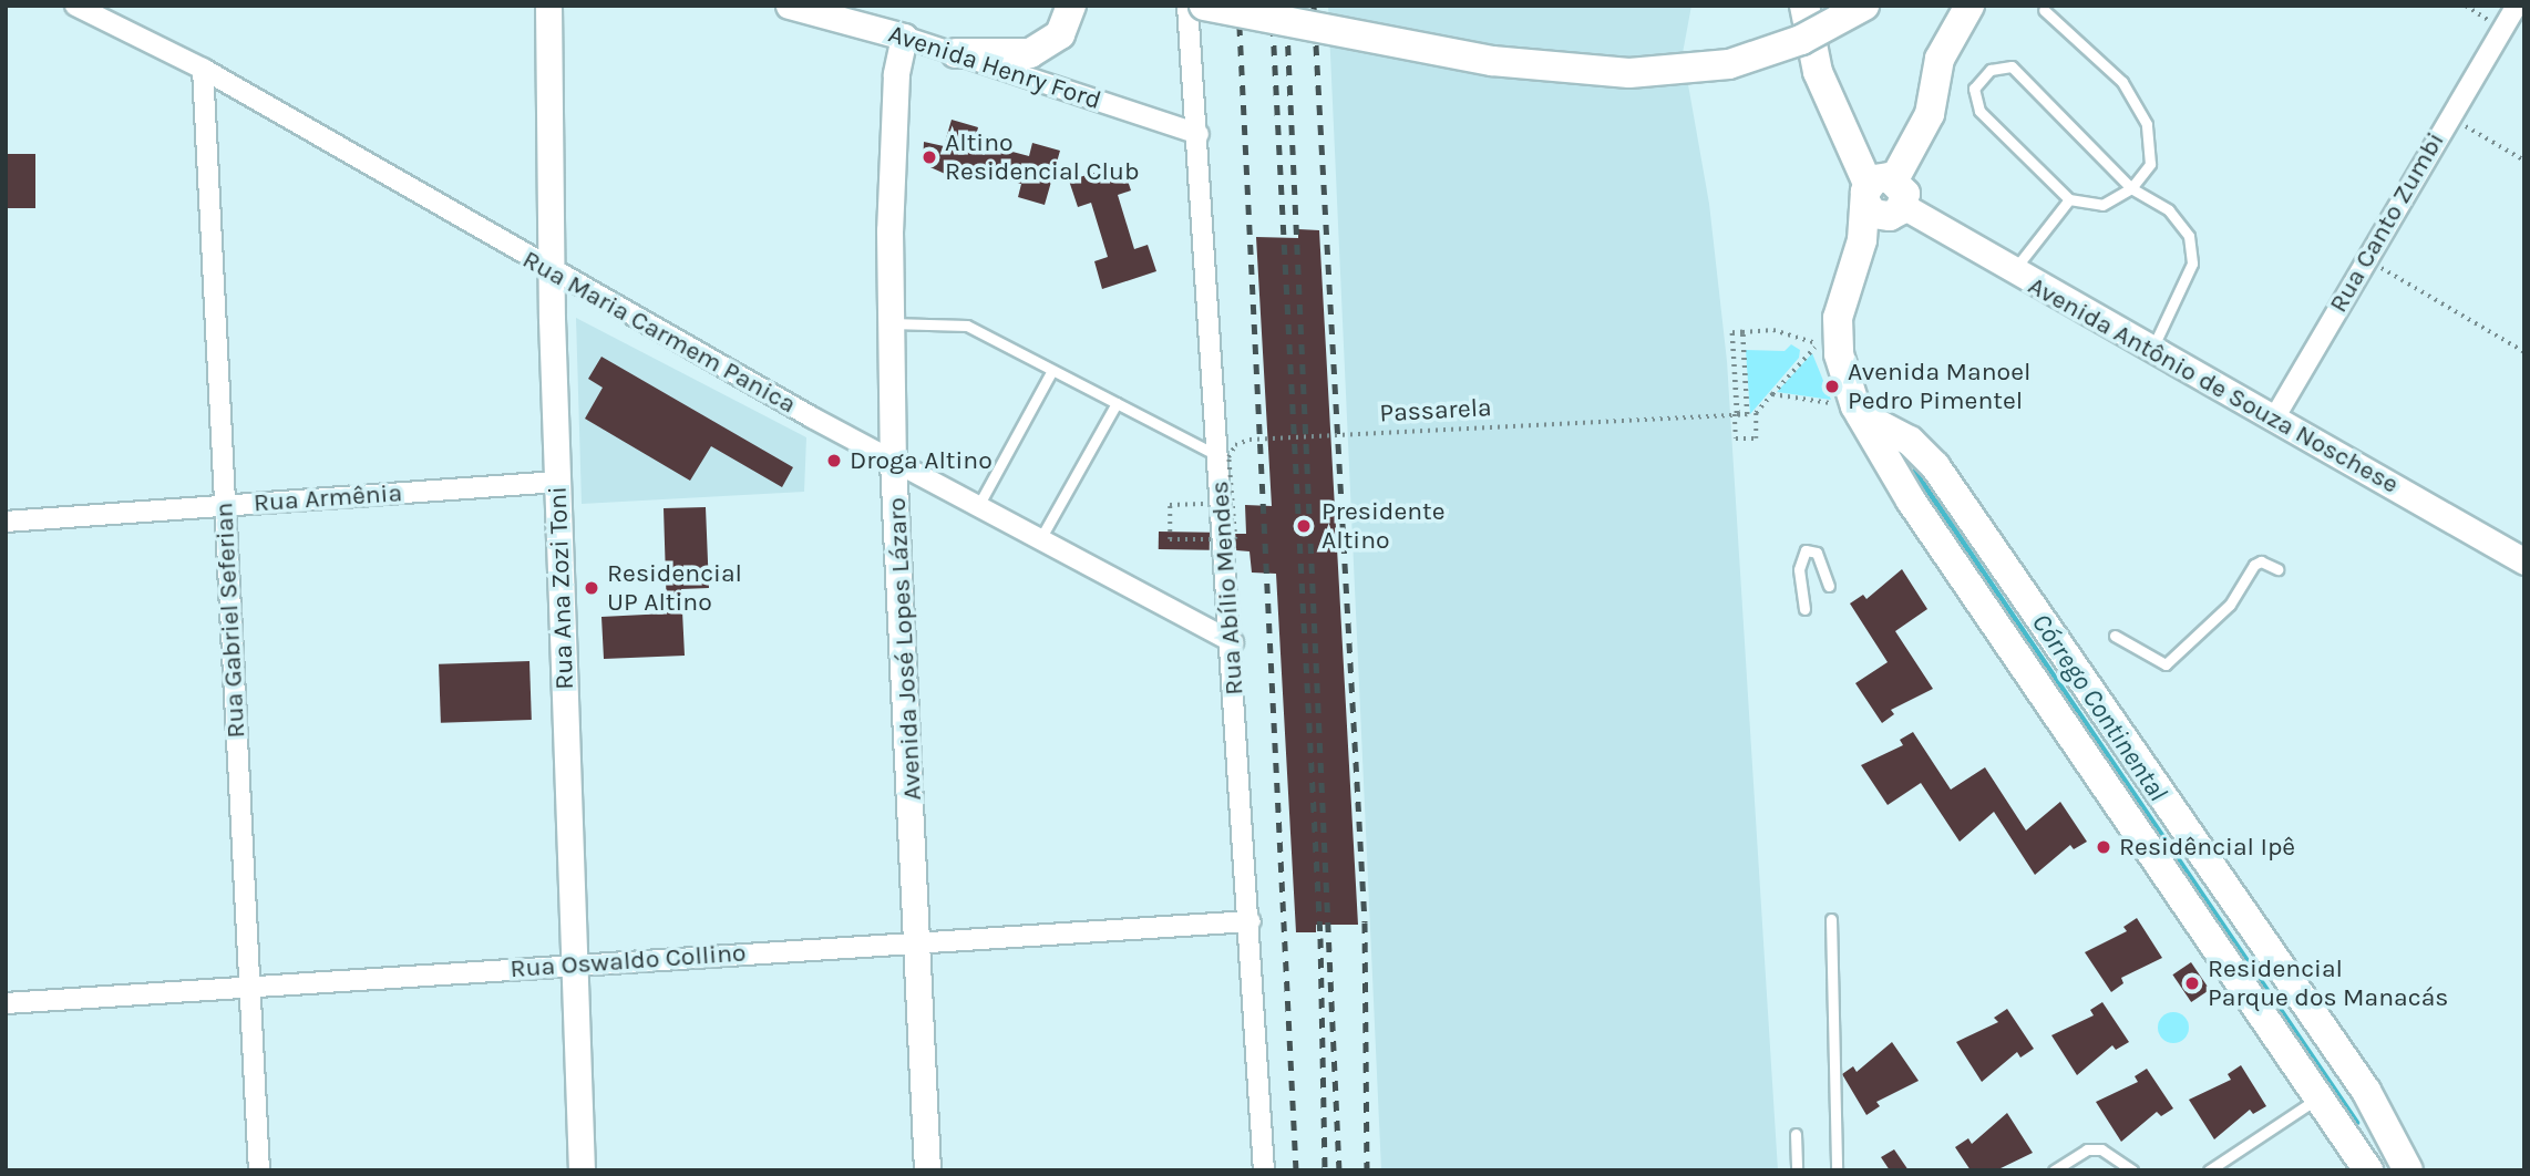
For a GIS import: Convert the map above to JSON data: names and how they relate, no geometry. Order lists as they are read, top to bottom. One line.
{"streets":{"street":["Avenida Henry Ford","Rua Canto Zumbi","Rua Maria Carmem Panica","Avenida Antônio de Souza Noschese","Rua Armênia","Rua Ana Zozi Toni","Rua Abílio Mendes","Rua Gabriel Seferian","Avenida José Lopes Lázaro","Rua Oswaldo Collino"],"path":["Passarela"]},"crossings":[["Avenida Henry Ford","Rua Abílio Mendes"],["Avenida Henry Ford","Avenida José Lopes Lázaro"],["Rua Canto Zumbi","Avenida Antônio de Souza Noschese"],["Rua Maria Carmem Panica","Rua Ana Zozi Toni"],["Rua Maria Carmem Panica","Rua Abílio Mendes"],["Rua Maria Carmem Panica","Rua Gabriel Seferian"],["Rua Maria Carmem Panica","Avenida José Lopes Lázaro"],["Passarela","Rua Abílio Mendes"],["Rua Armênia","Rua Ana Zozi Toni"],["Rua Armênia","Rua Gabriel Seferian"],["Rua Ana Zozi Toni","Rua Oswaldo Collino"],["Rua Abílio Mendes","Rua Oswaldo Collino"],["Rua Gabriel Seferian","Rua Oswaldo Collino"],["Avenida José Lopes Lázaro","Rua Oswaldo Collino"]],"water":["Córrego Continental"],"places":["Altino Residencial Club","Avenida Manoel Pedro Pimentel","Droga Altino","Presidente Altino","Residencial UP Altino","Residêncial Ipê","Residencial Parque dos Manacás"]}
